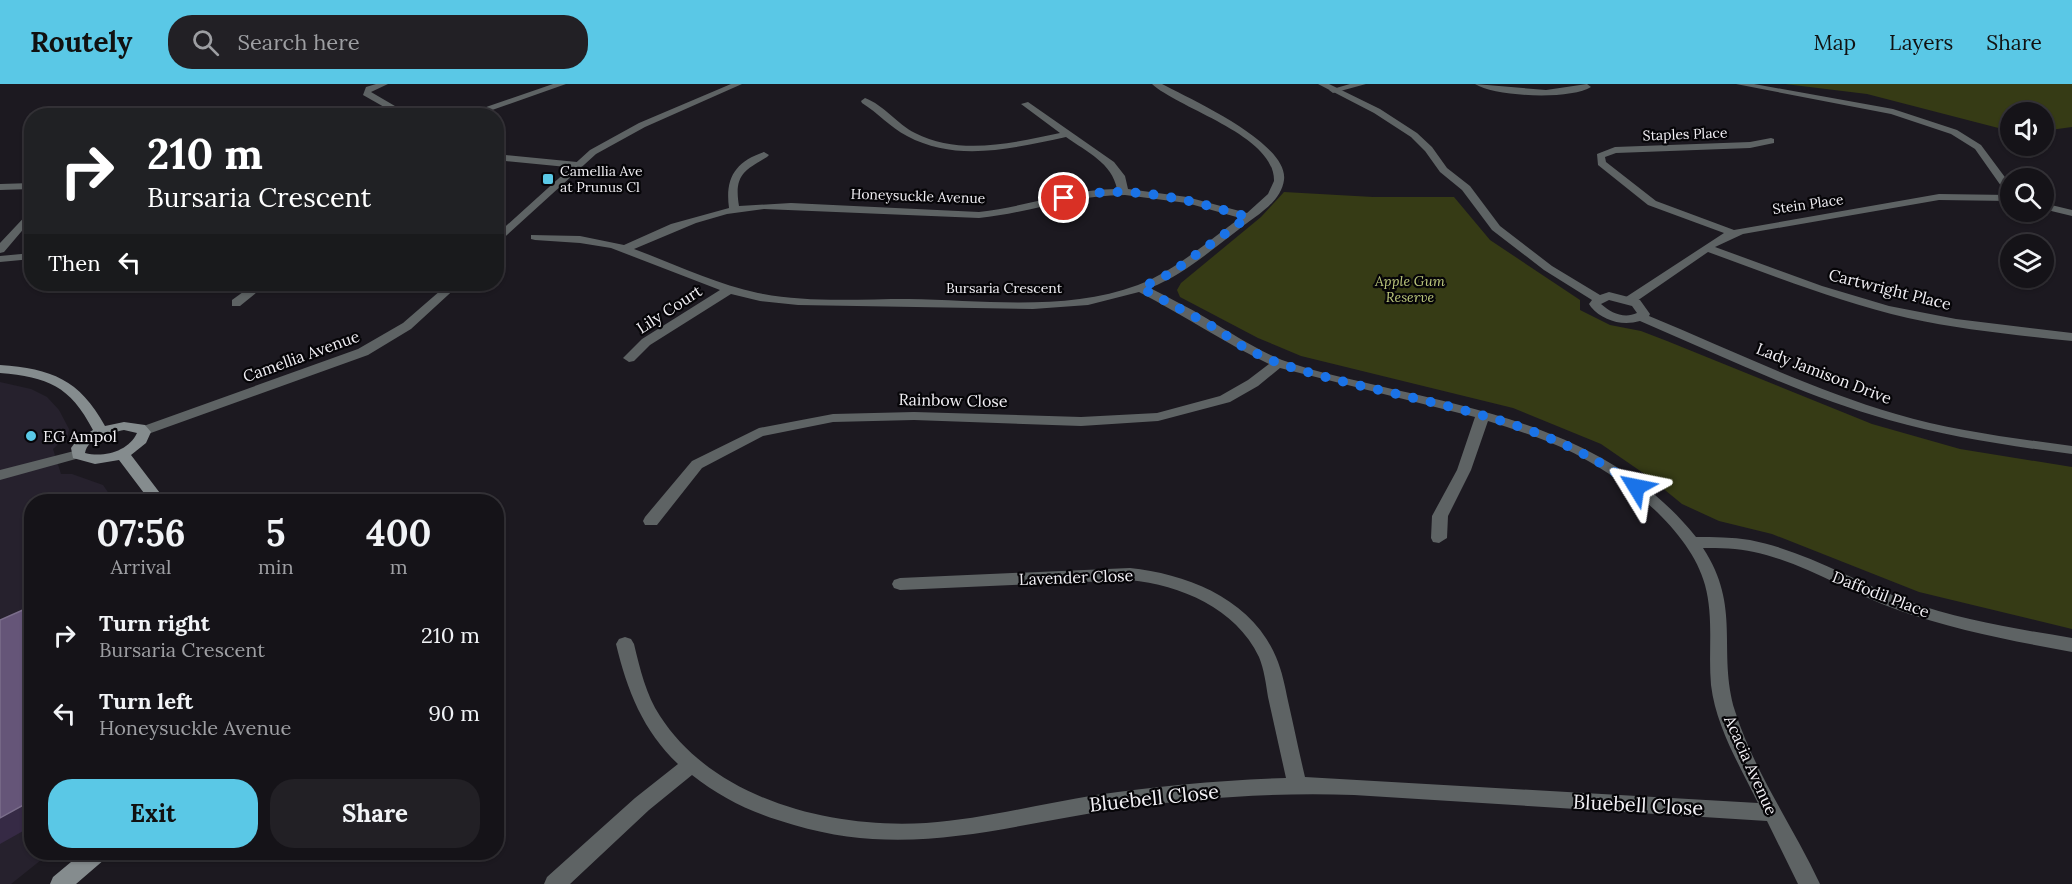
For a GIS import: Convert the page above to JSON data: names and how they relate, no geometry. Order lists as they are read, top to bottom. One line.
{"streets":{"street":["Staples Place","Honeysuckle Avenue","Stein Place","Bursaria Crescent","Cartwright Place","Lily Court","Camellia Avenue","Lady Jamison Drive","Rainbow Close","Lavender Close","Daffodil Place","Acacia Avenue","Bluebell Close"]},"crossings":[["Honeysuckle Avenue","Bursaria Crescent"],["Stein Place","Cartwright Place"],["Bursaria Crescent","Lily Court"],["Bursaria Crescent","Acacia Avenue"],["Rainbow Close","Acacia Avenue"],["Lavender Close","Bluebell Close"],["Daffodil Place","Acacia Avenue"],["Acacia Avenue","Bluebell Close"]],"parks":["Apple Gum Reserve"],"places":{"transit":["Camellia Ave at Prunus Cl"],"other":["EG Ampol"]},"page":{"header":"Routely","search":"Search here","nav":["Map","Layers","Share"],"turn":["210 m","Bursaria Crescent"],"then":"Then","eta":["07:56","Arrival","5","min","400","m"],"list":[{"name":"Turn right","note":"Bursaria Crescent","value":"210 m"},{"name":"Turn left","note":"Honeysuckle Avenue","value":"90 m"}],"buttons":["Exit","Share"]}}
